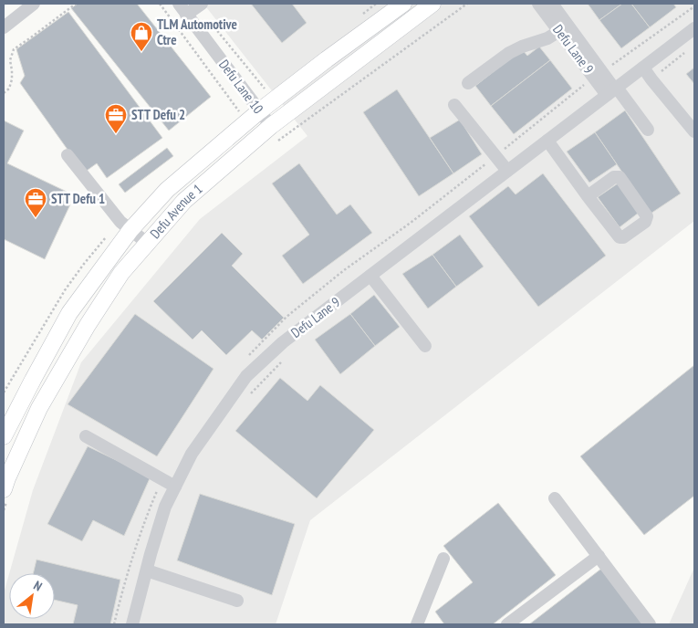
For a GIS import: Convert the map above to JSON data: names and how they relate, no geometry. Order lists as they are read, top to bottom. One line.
{"streets":{"main road":["Defu Avenue 1"],"street":["Defu Lane 9","Defu Lane 10"]},"crossings":[["Defu Lane 10","Defu Avenue 1"]],"places":{"shop":["TLM Automotive Ctre"],"office":["STT Defu 2","STT Defu 1"]},"north":"top right"}
